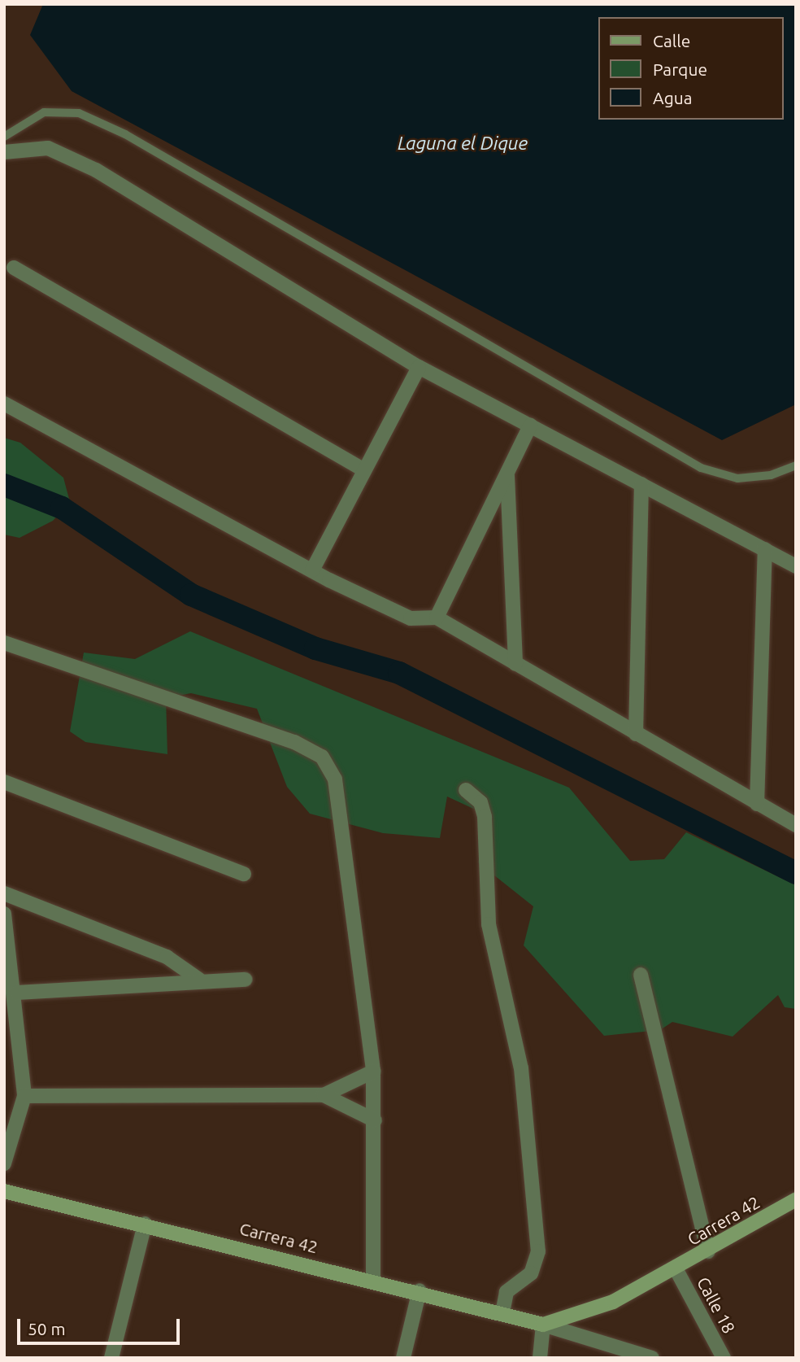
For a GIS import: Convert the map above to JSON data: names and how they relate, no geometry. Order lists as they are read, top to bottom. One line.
{"streets":{"street":["Carrera 42","Calle 18"]},"crossings":[["Carrera 42","Calle 18"]],"water":["Laguna el Dique"],"legend":["Calle","Parque","Agua"],"scale_bar":"50 m"}
